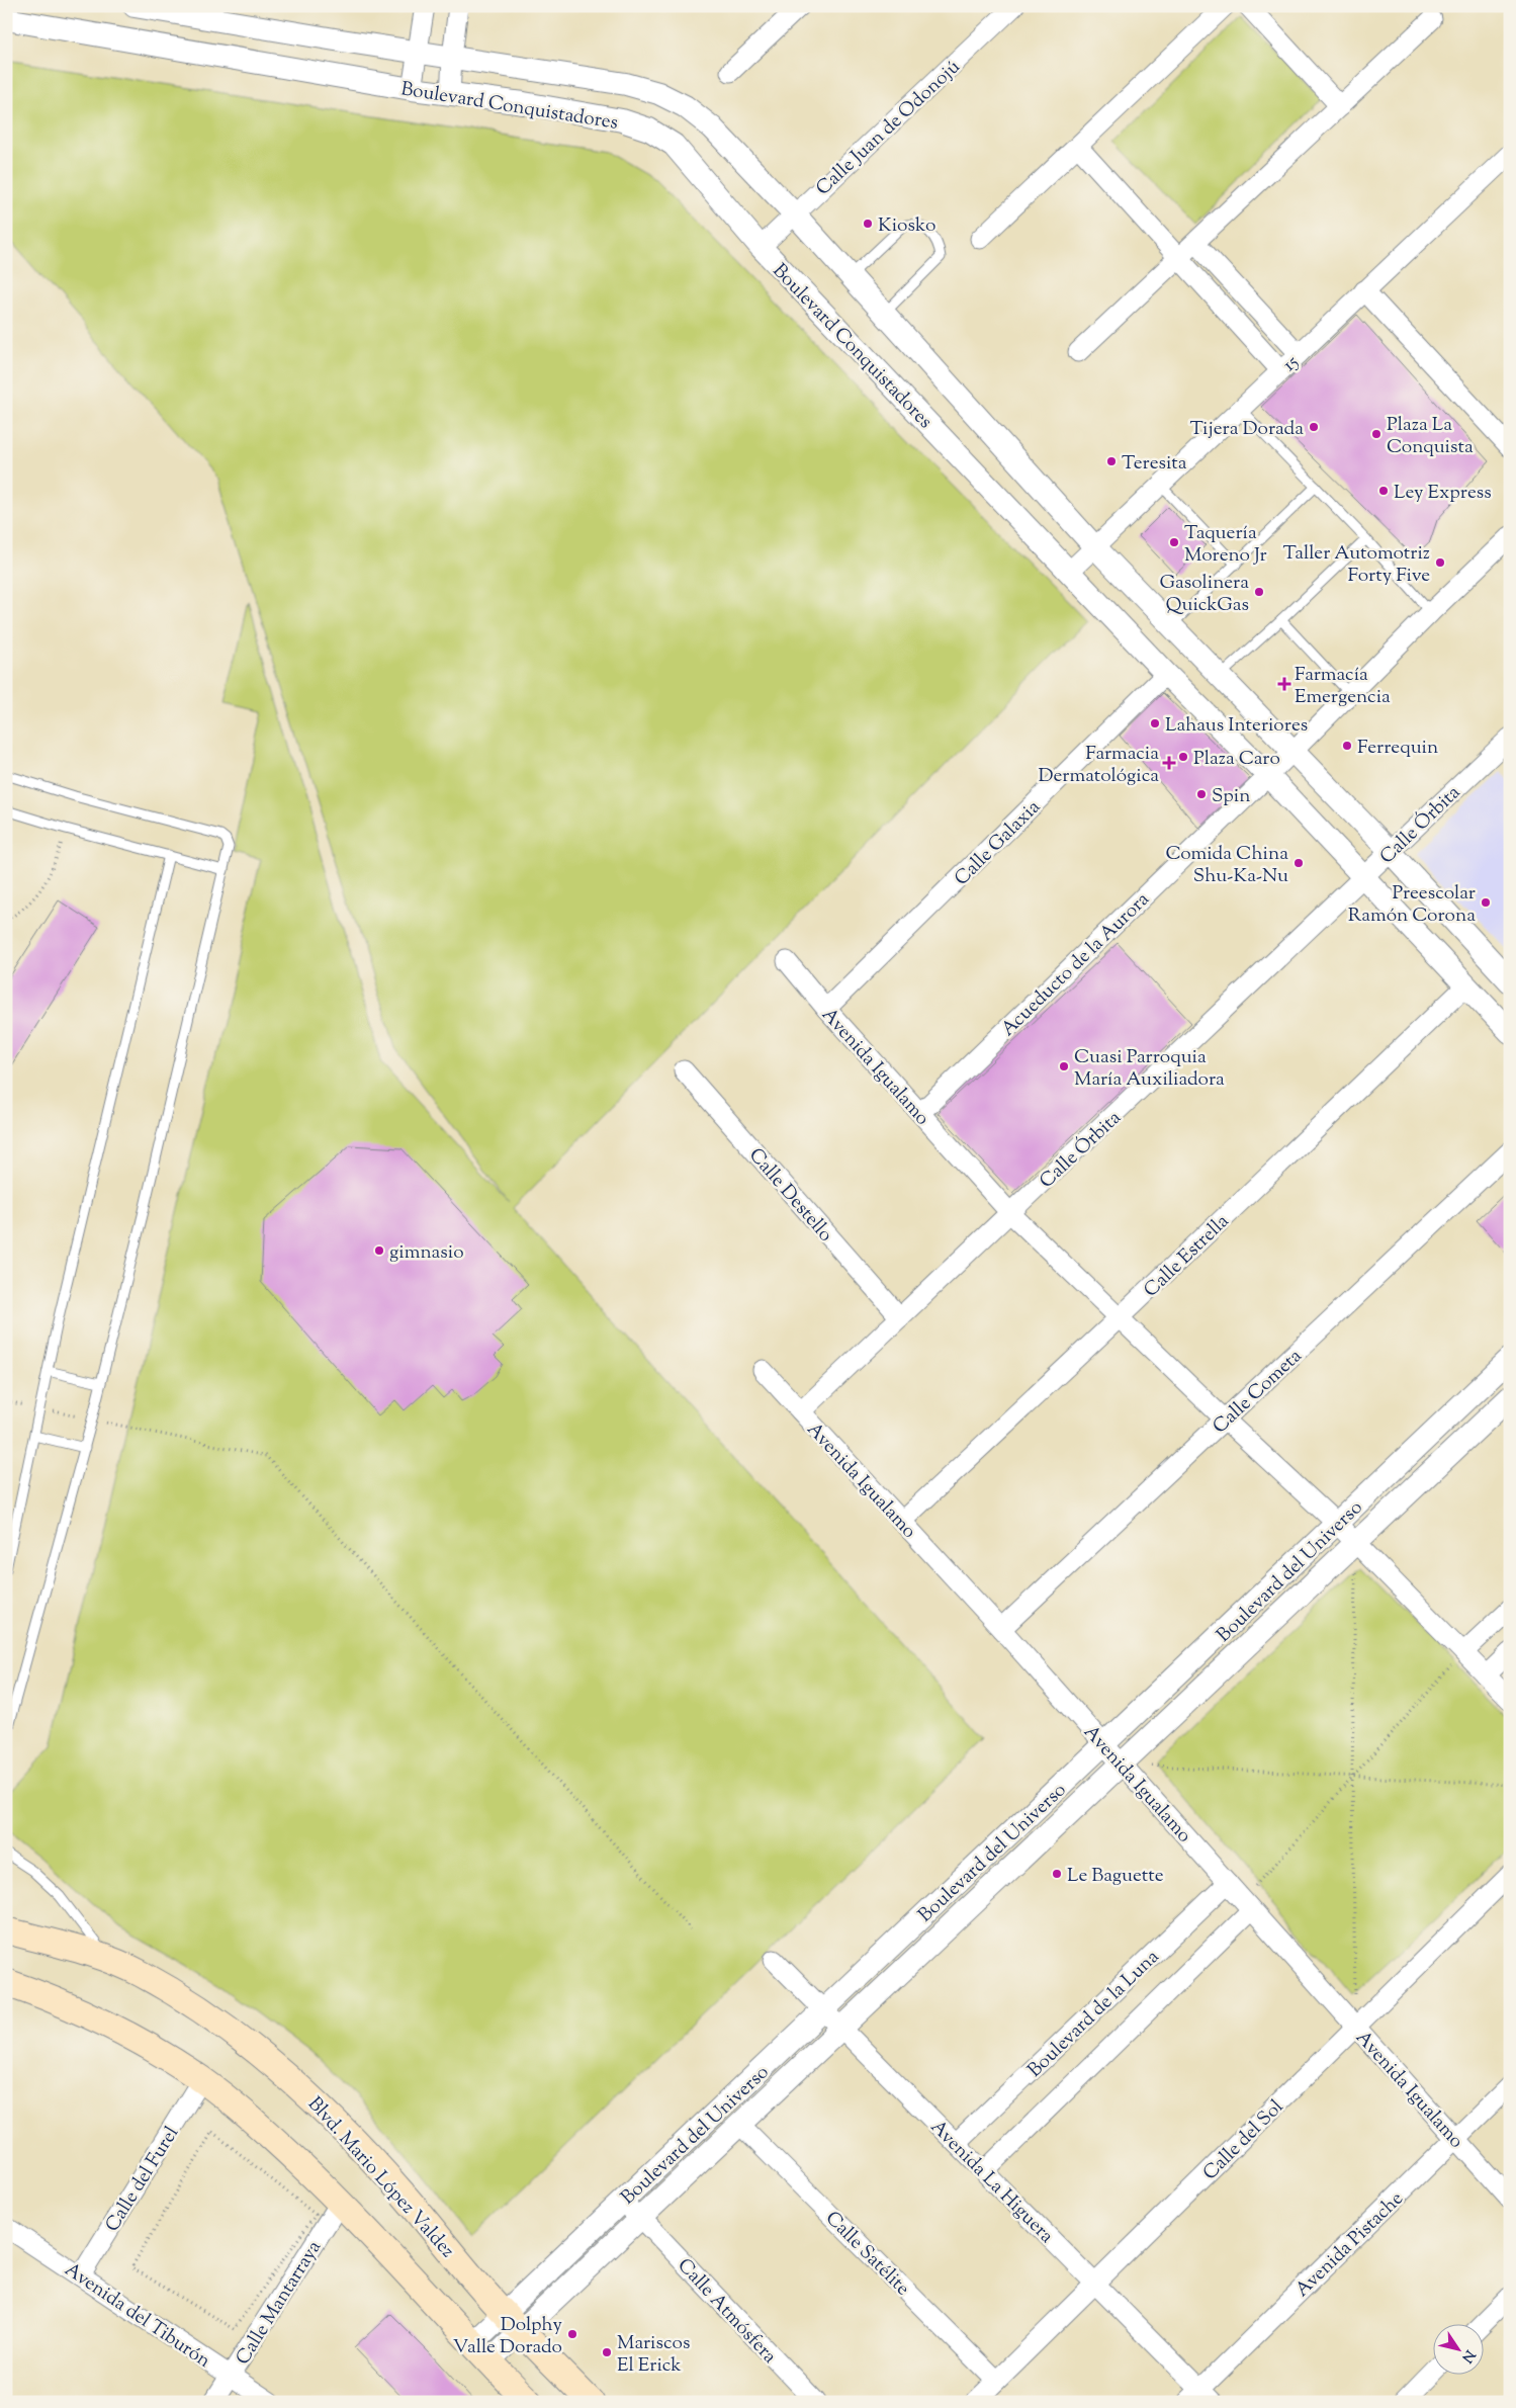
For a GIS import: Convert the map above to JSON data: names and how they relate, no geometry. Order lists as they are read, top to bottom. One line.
{"streets":{"main road":["Blvd. Mario López Valdez"],"street":["Boulevard Conquistadores","Calle Juan de Odonojú","15","Calle Órbita","Calle Galaxia","Acueducto de la Aurora","Avenida Igualamo","Calle Destello","Calle Estrella","Calle Cometa","Boulevard del Universo","Boulevard de la Luna","Calle del Sol","Calle del Furel","Avenida La Higuera","Avenida Pistache","Calle Satélite","Calle Mantarraya","Calle Atmósfera","Avenida del Tiburón"]},"crossings":[["Boulevard Conquistadores","Calle Juan de Odonojú"],["Boulevard Conquistadores","15"],["Boulevard Conquistadores","Calle Órbita"],["Boulevard Conquistadores","Calle Galaxia"],["Boulevard Conquistadores","Acueducto de la Aurora"],["Boulevard Conquistadores","Calle Estrella"],["Calle Órbita","Avenida Igualamo"],["Calle Órbita","Calle Destello"],["Calle Galaxia","Avenida Igualamo"],["Acueducto de la Aurora","Avenida Igualamo"],["Avenida Igualamo","Calle Estrella"],["Avenida Igualamo","Calle Cometa"],["Avenida Igualamo","Boulevard del Universo"],["Avenida Igualamo","Boulevard de la Luna"],["Avenida Igualamo","Calle del Sol"],["Avenida Igualamo","Avenida Pistache"],["Boulevard del Universo","Blvd. Mario López Valdez"],["Boulevard del Universo","Avenida La Higuera"],["Boulevard del Universo","Calle Satélite"],["Boulevard del Universo","Calle Atmósfera"],["Boulevard de la Luna","Avenida La Higuera"],["Calle del Sol","Avenida La Higuera"],["Calle del Sol","Calle Satélite"],["Calle del Furel","Avenida del Tiburón"],["Avenida La Higuera","Avenida Pistache"],["Calle Mantarraya","Avenida del Tiburón"]],"places":{"other":["Kiosko","Tijera Dorada","Plaza La Conquista","Teresita","Ley Express","Taquería Moreno Jr","Taller Automotriz Forty Five","Gasolinera QuickGas","Lahaus Interiores","Ferrequin","Plaza Caro","Spin","Comida China Shu-Ka-Nu","Preescolar Ramón Corona","Cuasi Parroquia María Auxiliadora","gimnasio","Le Baguette","Dolphy Valle Dorado","Mariscos El Erick"],"health":["Farmacía Emergencia","Farmacia Dermatológica"]},"north":"bottom right"}
